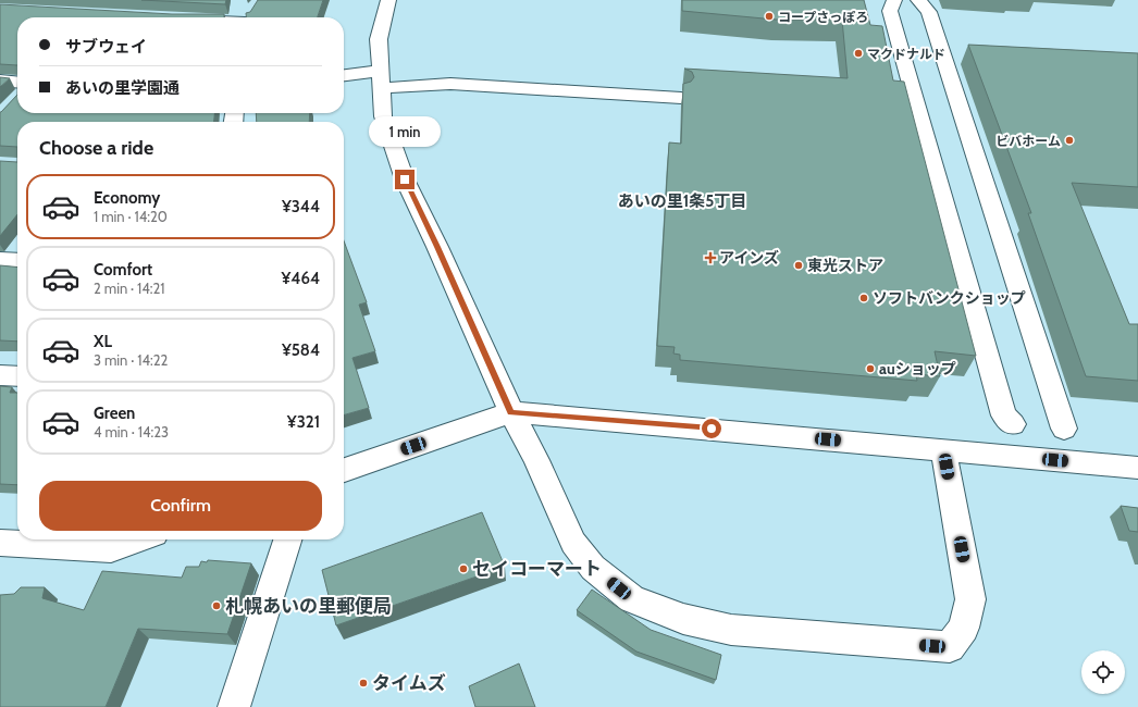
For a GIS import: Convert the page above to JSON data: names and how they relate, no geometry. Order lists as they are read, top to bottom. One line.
{"districts":["あいの里1条5丁目"],"places":{"other":["コープさっぽろ","マクドナルド","ビバホーム","東光ストア","ソフトバンクショップ","auショップ","セイコーマート","札幌あいの里郵便局","タイムズ"],"health":["アインズ"]},"page":{"banner":["サブウェイ","あいの里学園通"],"bubble":"1 min","heading":"Choose a ride","list":[{"name":"Economy","note":"1 min · 14:20","value":"¥344"},{"name":"Comfort","note":"2 min · 14:21","value":"¥464"},{"name":"XL","note":"3 min · 14:22","value":"¥584"},{"name":"Green","note":"4 min · 14:23","value":"¥321"}],"buttons":"Confirm"}}
